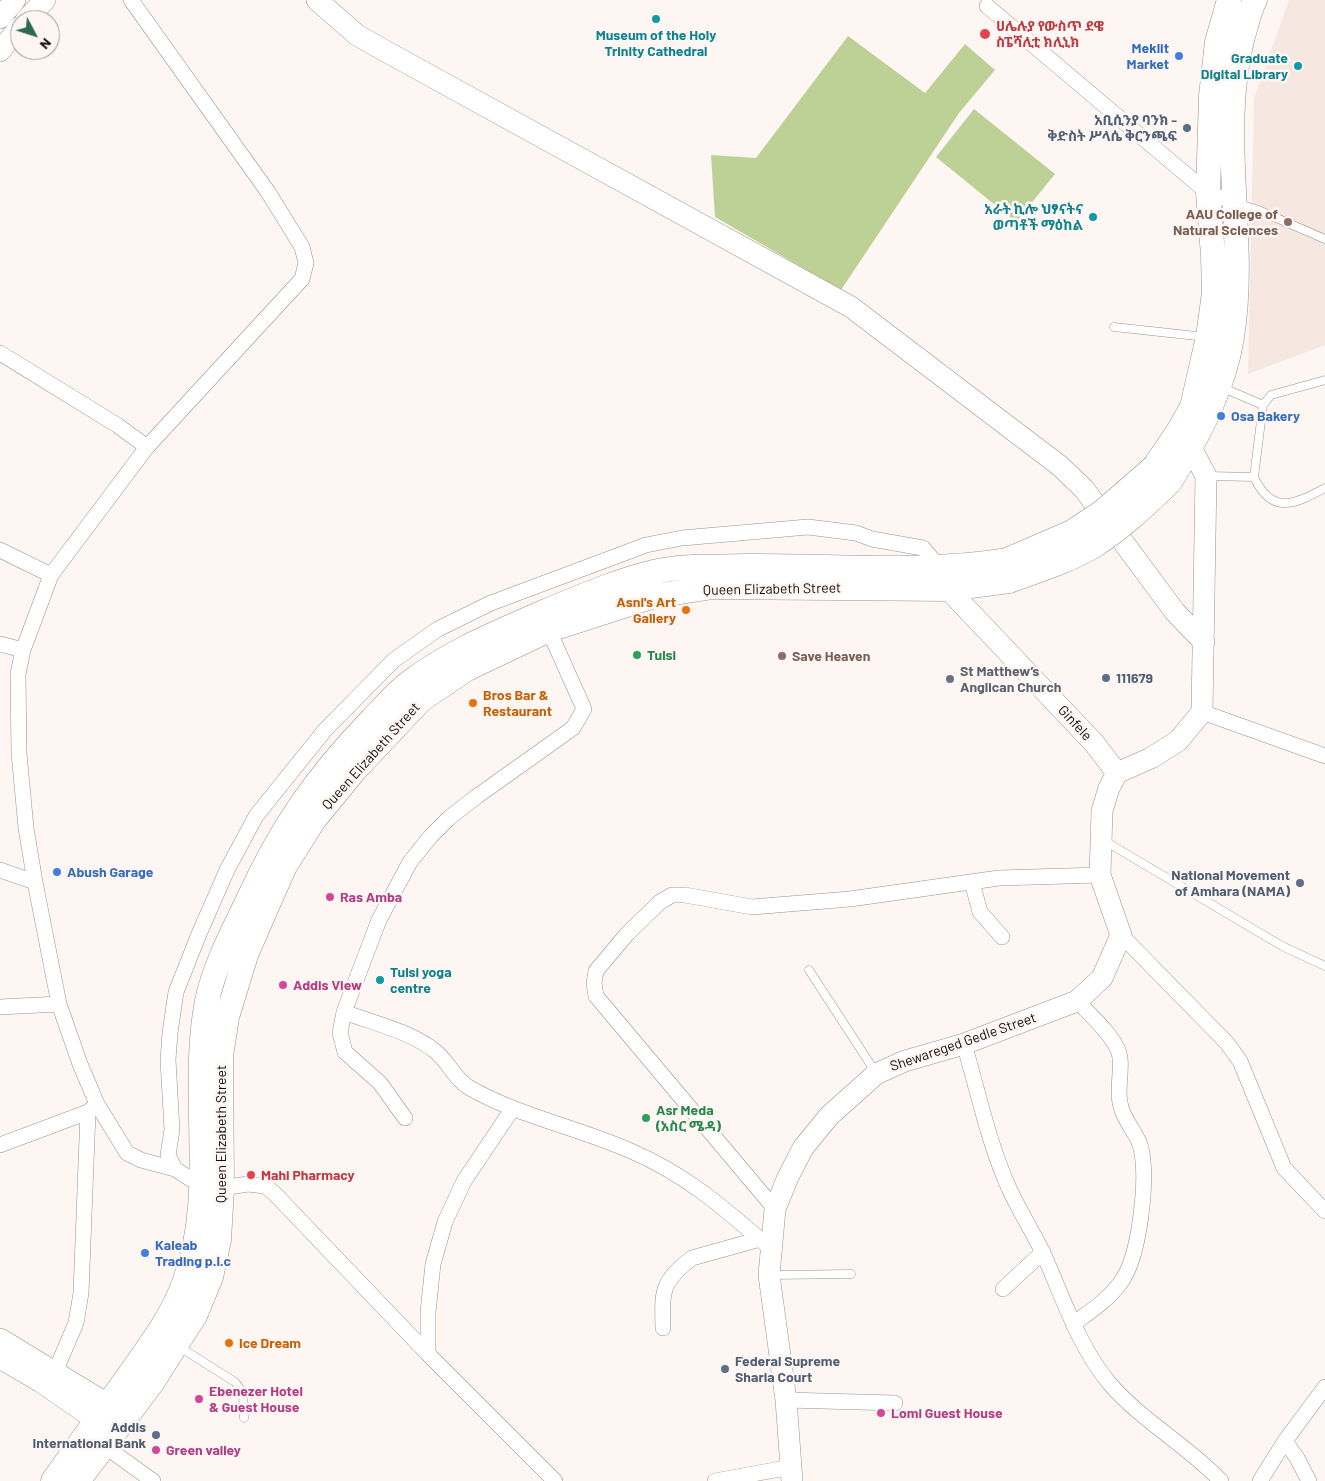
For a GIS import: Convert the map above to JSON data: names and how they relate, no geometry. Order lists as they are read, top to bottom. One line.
{"streets":{"main road":["Queen Elizabeth Street"],"street":["Ginfele","Shewareged Gedle Street"]},"crossings":[["Queen Elizabeth Street","Ginfele"]],"places":["Museum of the Holy Trinity Cathedral","ሀሌሉያ የውስጥ ደዌ ስፔሻሊቲ ክሊኒክ","Meklit Market","Graduate Digital Library","አቢሲንያ ባንክ - ቅድስት ሥላሴ ቅርንጫፍ","አራት ኪሎ ህፃናትና ወጣቶች ማዕከል","AAU College of Natural Sciences","Osa Bakery","Asni's Art Gallery","Tulsi","Save Heaven","111679","St Matthew’s Anglican Church","Bros Bar & Restaurant","Abush Garage","National Movement of Amhara (NAMA)","Ras Amba","Tulsi yoga centre","Addis View","Asr Meda (አስር ሜዳ)","Mahi Pharmacy","Kaleab Trading p.l.c","Ice Dream","Federal Supreme Sharia Court","Ebenezer Hotel & Guest House","Lomi Guest House","Addis International Bank","Green valley"],"north":"bottom right"}
